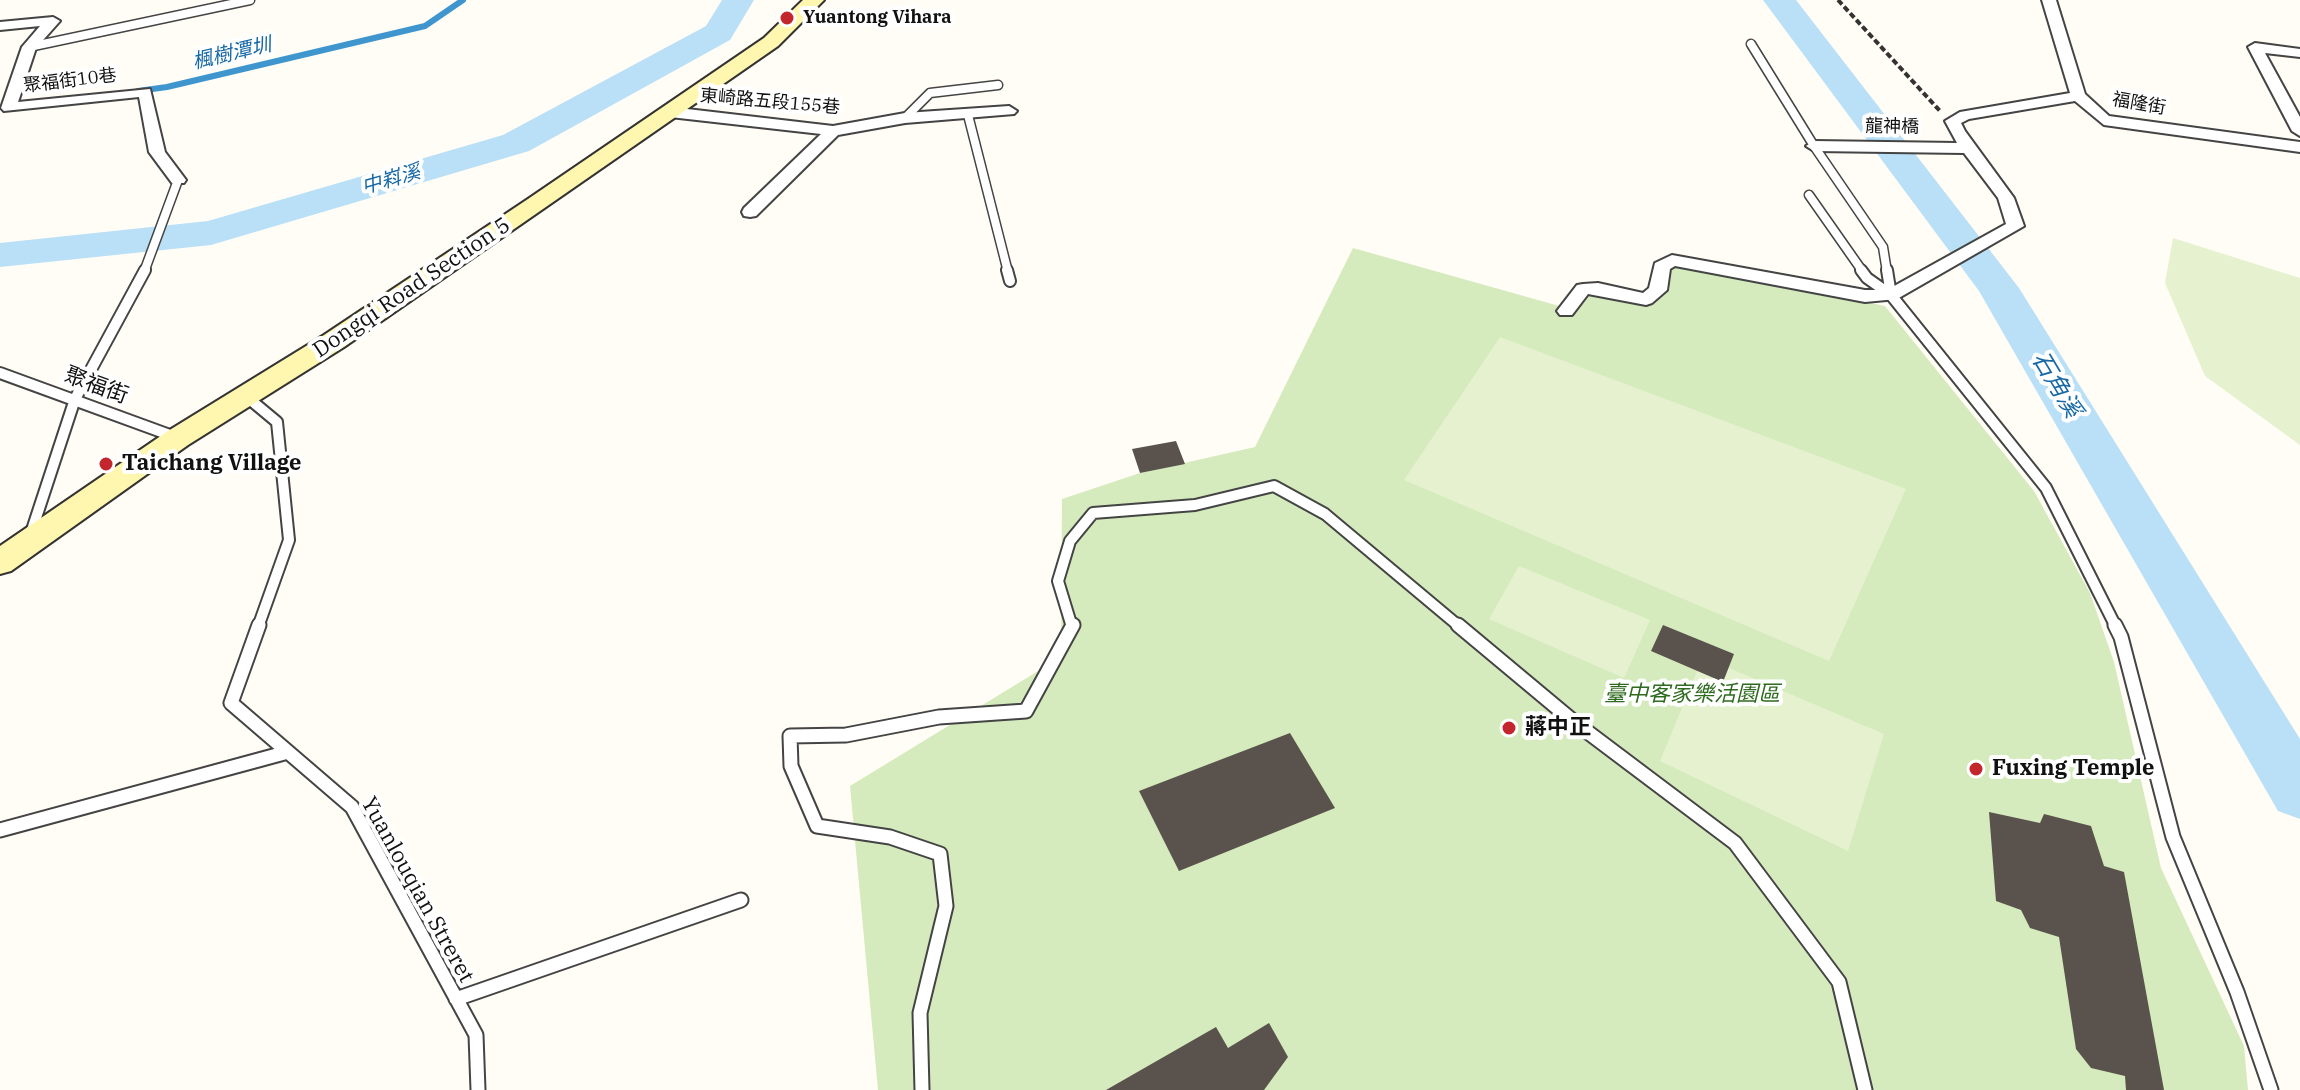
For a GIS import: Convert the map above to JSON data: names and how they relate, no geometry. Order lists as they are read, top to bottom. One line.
{"streets":{"street":["聚福街10巷","東崎路五段155巷","福隆街","龍神橋","Dongqi Road Section 5"],"lane":["聚福街","Yuanlouqian Streret"]},"crossings":[["東崎路五段155巷","Dongqi Road Section 5"],["Dongqi Road Section 5","聚福街"],["Dongqi Road Section 5","Yuanlouqian Streret"]],"water":["楓樹潭圳","中嵙溪","石角溪"],"parks":["臺中客家樂活園區"],"places":["Yuantong Vihara","Taichang Village","蔣中正","Fuxing Temple"]}
